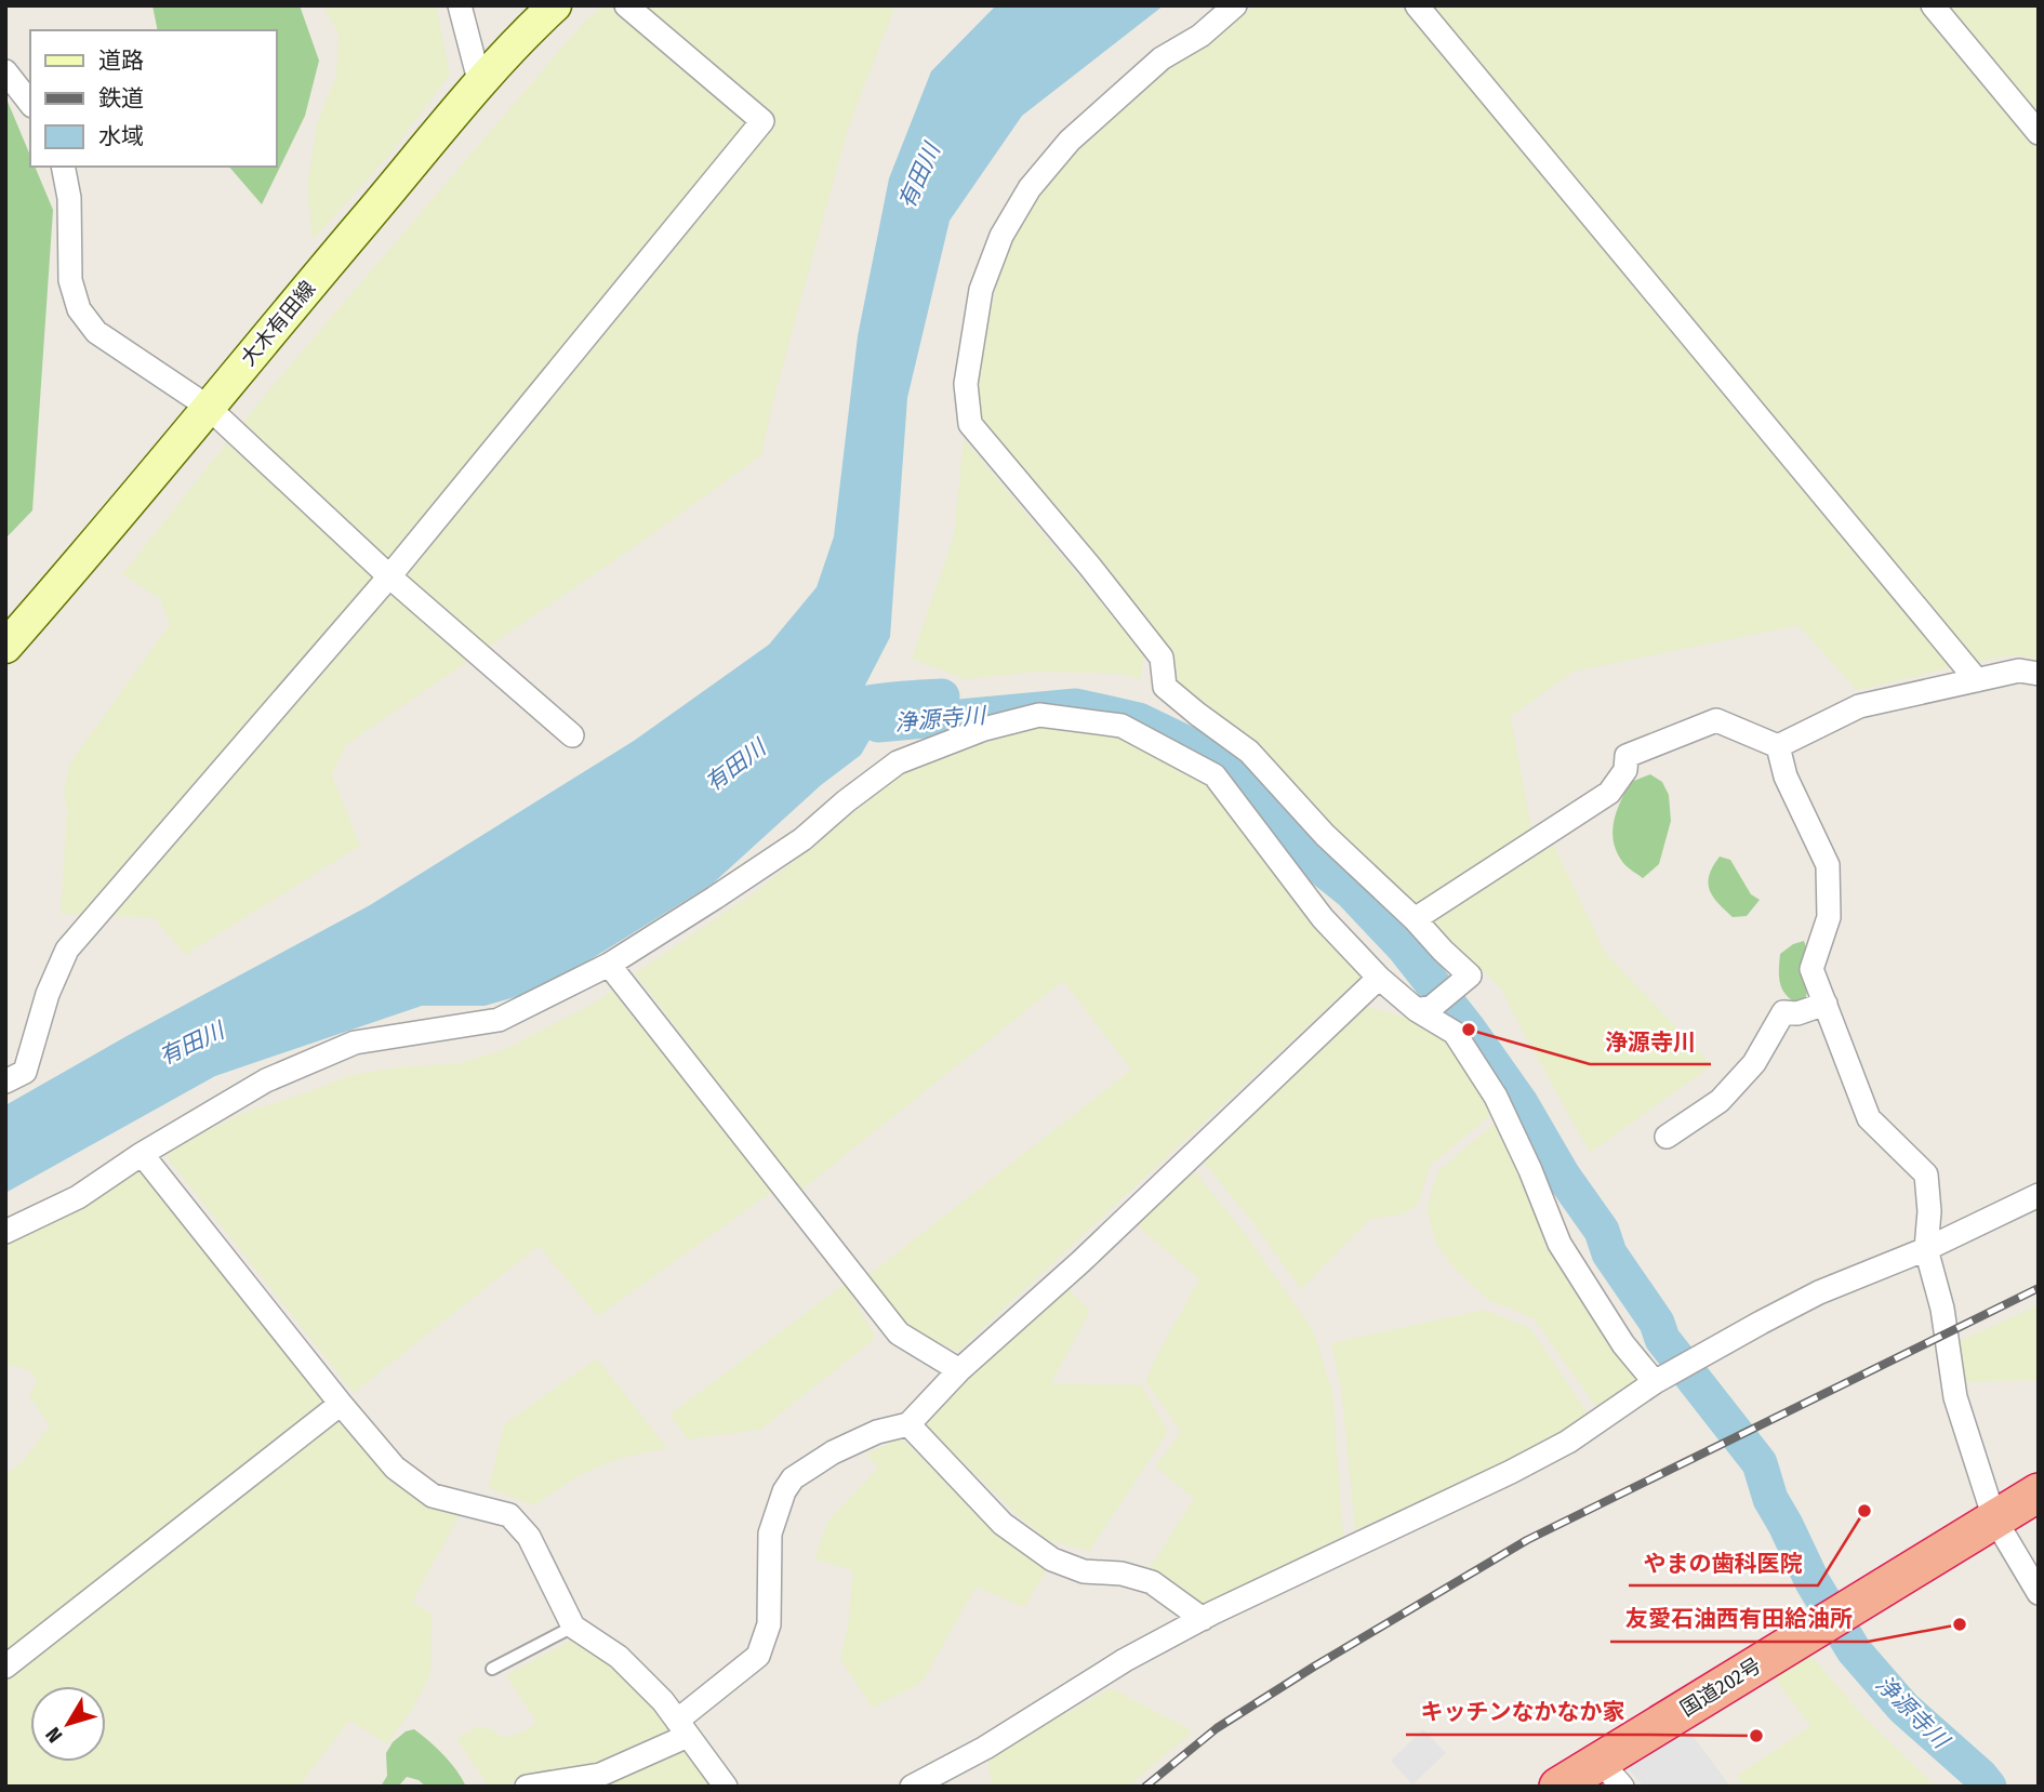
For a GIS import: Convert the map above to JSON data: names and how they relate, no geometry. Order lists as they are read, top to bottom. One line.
{"streets":{"highway":["国道202号"],"main road":["大木有田線"]},"water":["有田川","浄源寺川"],"places":["浄源寺川","やまの歯科医院","友愛石油西有田給油所","キッチンなかなか家"],"legend":["道路","鉄道","水域"],"north":"bottom left"}
